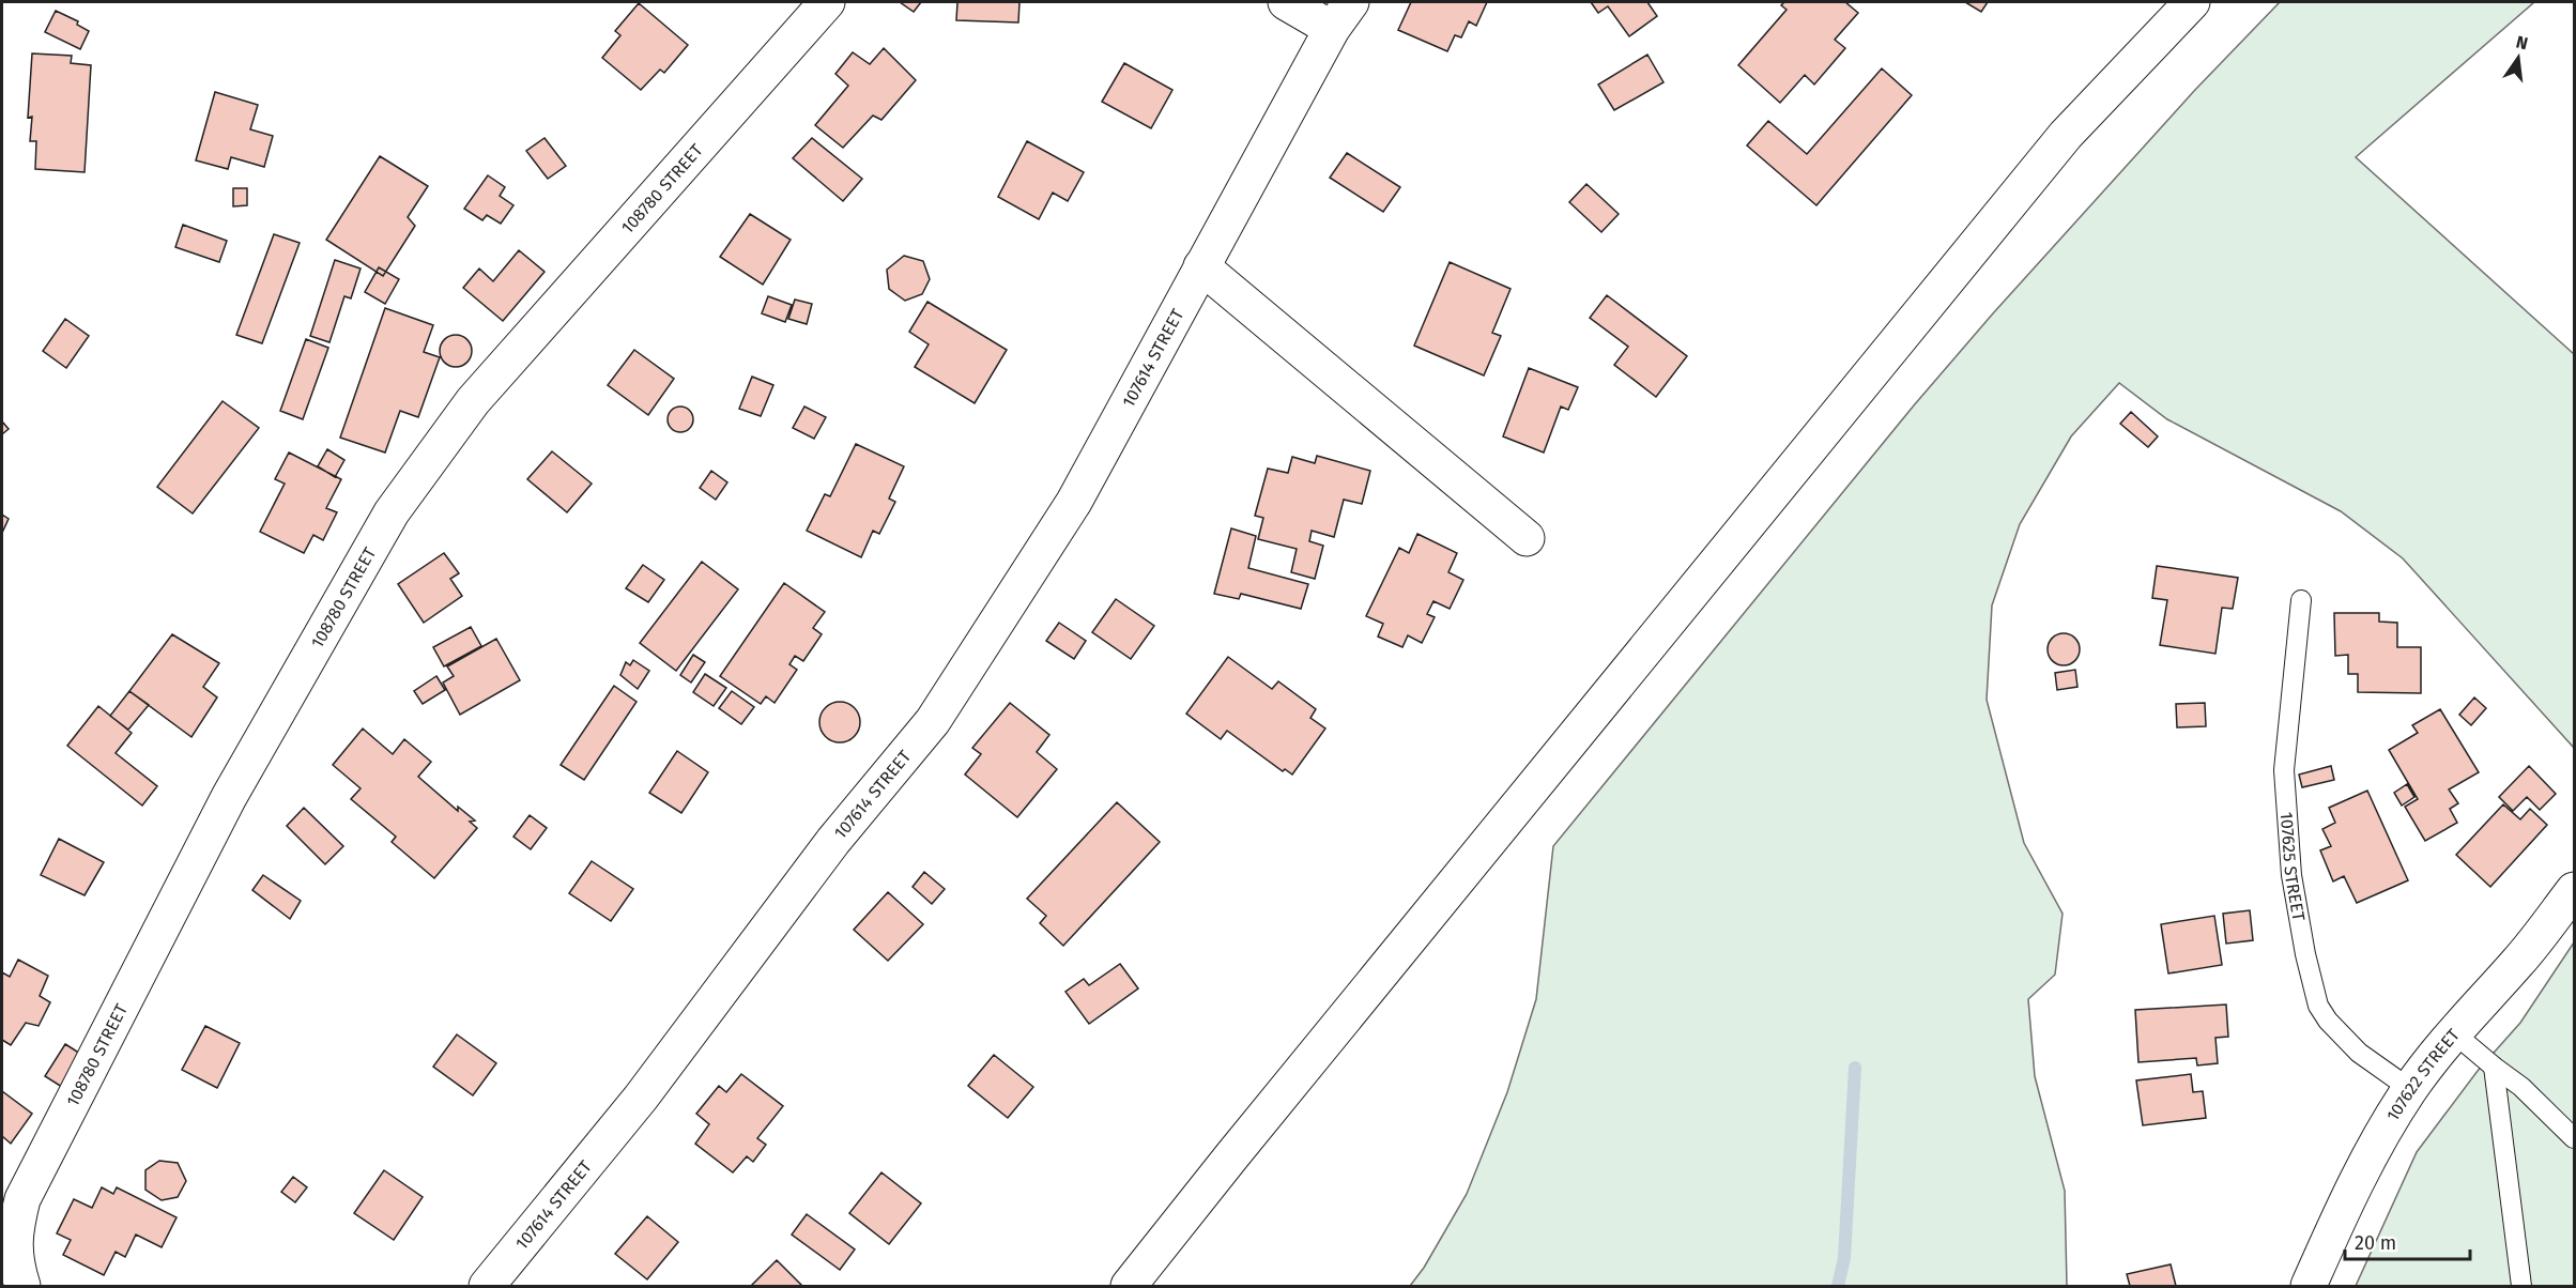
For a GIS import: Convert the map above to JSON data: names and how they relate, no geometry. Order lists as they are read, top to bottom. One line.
{"streets":{"street":["108780 STREET","107614 STREET","107622 STREET"],"lane":["107625 STREET"]},"crossings":[["107625 STREET","107622 STREET"]],"scale_bar":"20 m","north":"top"}
